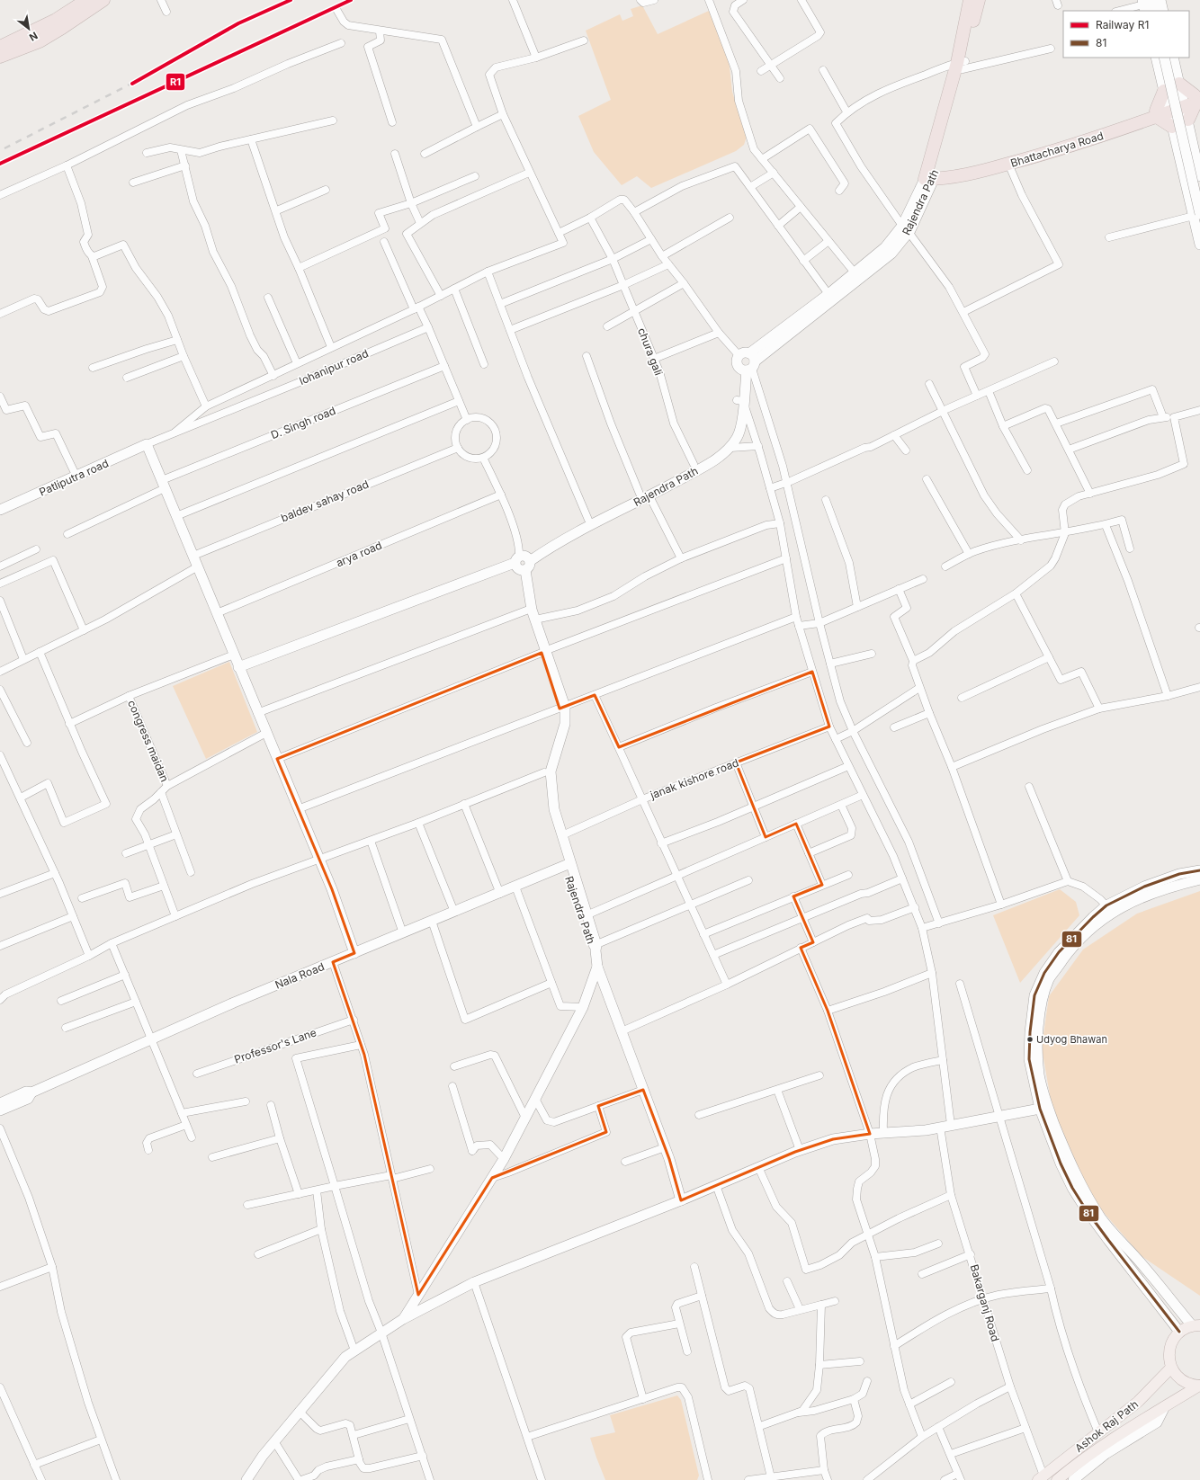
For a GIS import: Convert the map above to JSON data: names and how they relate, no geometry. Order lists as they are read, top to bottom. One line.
{"streets":{"highway":["Bhattacharya Road","Rajendra Path"],"main road":["Patliputra road","Nala Road","Ashok Raj Path"],"street":["chura gali","lohanipur road","D. Singh road","baldev sahay road","arya road","congress maidan","janak kishore road","Professor's Lane","Bakarganj Road"]},"crossings":[["Bhattacharya Road","Rajendra Path"],["Rajendra Path","chura gali"],["Rajendra Path","janak kishore road"],["Rajendra Path","Nala Road"],["lohanipur road","Patliputra road"],["Bakarganj Road","Ashok Raj Path"]],"places":["Udyog Bhawan"],"lines":["rail line R1","transit line 81"],"legend":["Railway R1","81"],"north":"bottom right"}
